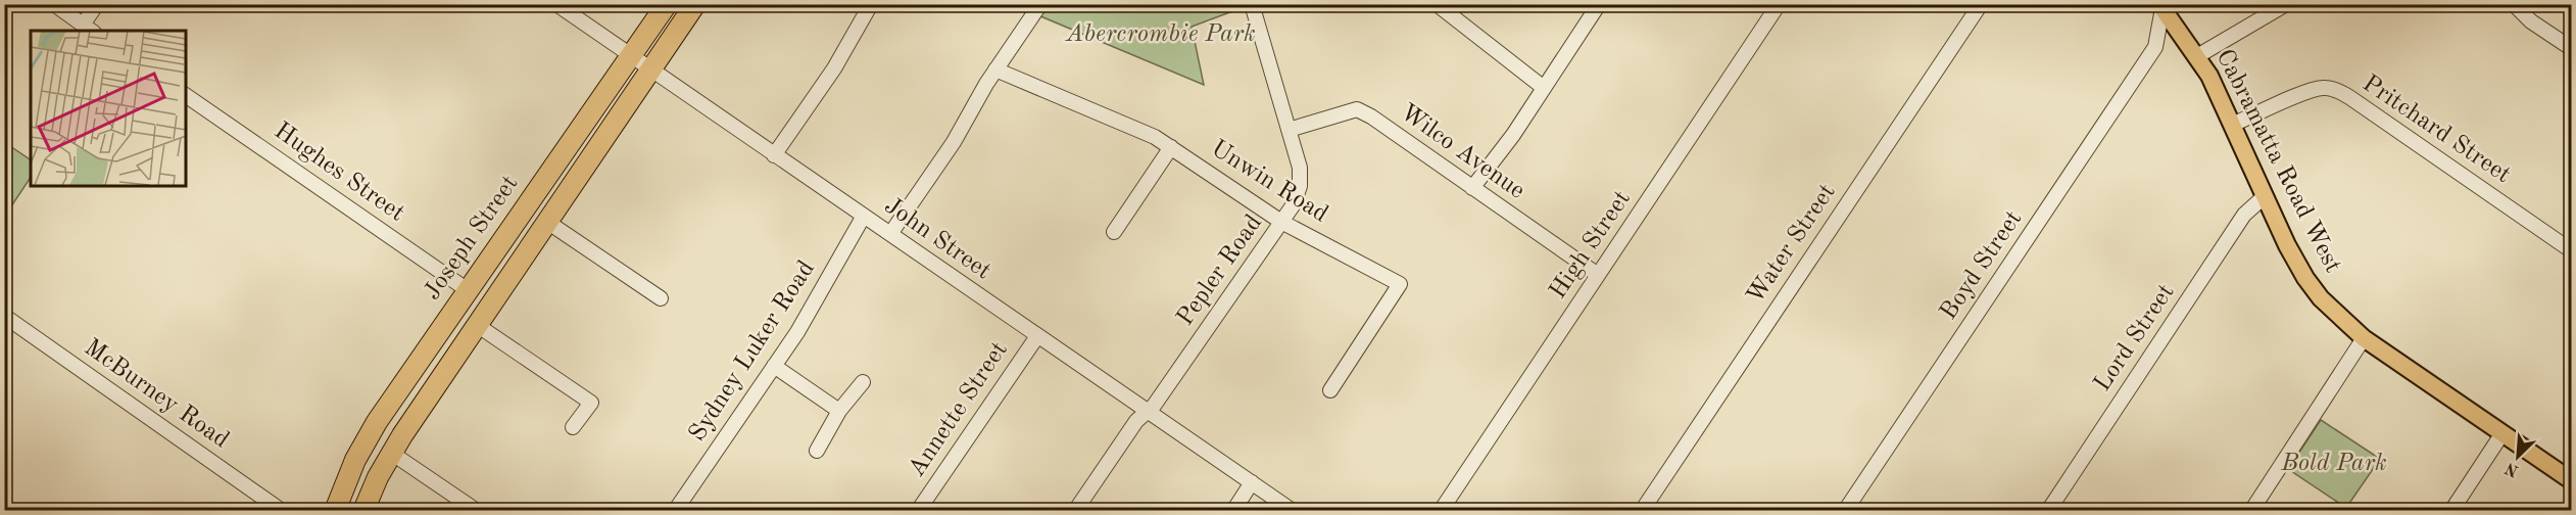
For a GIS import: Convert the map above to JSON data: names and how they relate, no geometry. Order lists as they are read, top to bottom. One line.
{"streets":{"highway":["Joseph Street"],"main road":["Cabramatta Road West"],"street":["Pritchard Street","Wilco Avenue","Hughes Street","Unwin Road","John Street","Water Street","High Street","Boyd Street","Pepler Road","Lord Street","Sydney Luker Road","McBurney Road","Annette Street"]},"crossings":[["Pritchard Street","Cabramatta Road West"],["Wilco Avenue","High Street"],["Wilco Avenue","Pepler Road"],["Cabramatta Road West","Boyd Street"],["Cabramatta Road West","Lord Street"],["Hughes Street","Joseph Street"],["Unwin Road","Pepler Road"],["Joseph Street","John Street"],["John Street","Pepler Road"],["John Street","Sydney Luker Road"],["John Street","Annette Street"]],"parks":["Abercrombie Park","Bold Park"],"north":"bottom left"}
